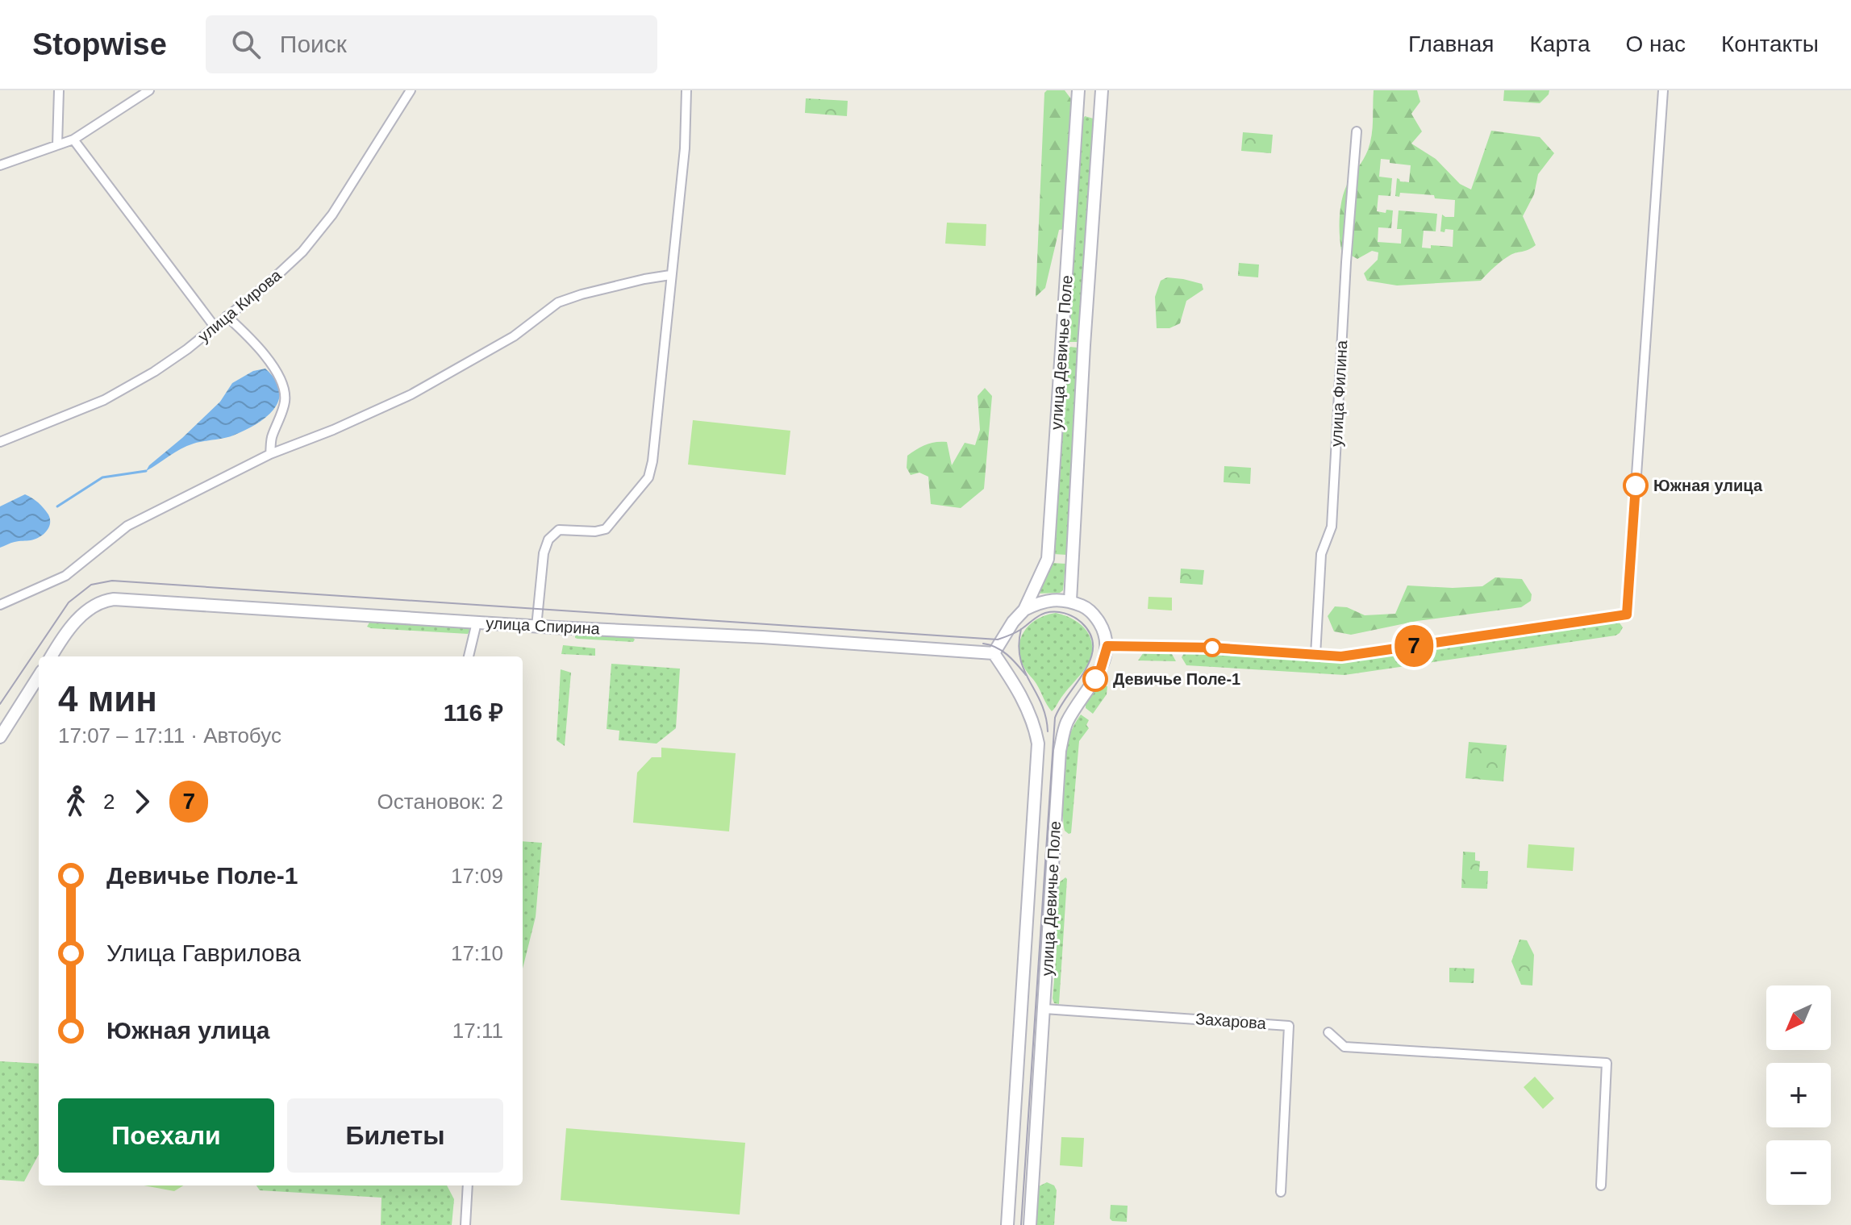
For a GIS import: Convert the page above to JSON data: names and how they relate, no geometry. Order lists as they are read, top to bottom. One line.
{"streets":{"main road":["улица Девичье Поле","улица Спирина"],"street":["улица Кирова","улица Филина","Захарова"]},"crossings":[["улица Девичье Поле","улица Спирина"],["улица Девичье Поле","Захарова"]],"places":["Южная улица","Девичье Поле-1"],"lines":["bus line 7"],"north":"bottom left","page":{"header":"Stopwise","search":"Поиск","nav":["Главная","Карта","О нас","Контакты"],"on_map":"7","heading":["4 мин","17:07 – 17:11 · Автобус","116 ₽"],"legs":["2","7","Остановок: 2"],"list":[{"name":"Девичье Поле-1","value":"17:09"},{"name":"Улица Гаврилова","value":"17:10"},{"name":"Южная улица","value":"17:11"}],"map_buttons":["+","−"],"buttons":["Поехали","Билеты"]}}
